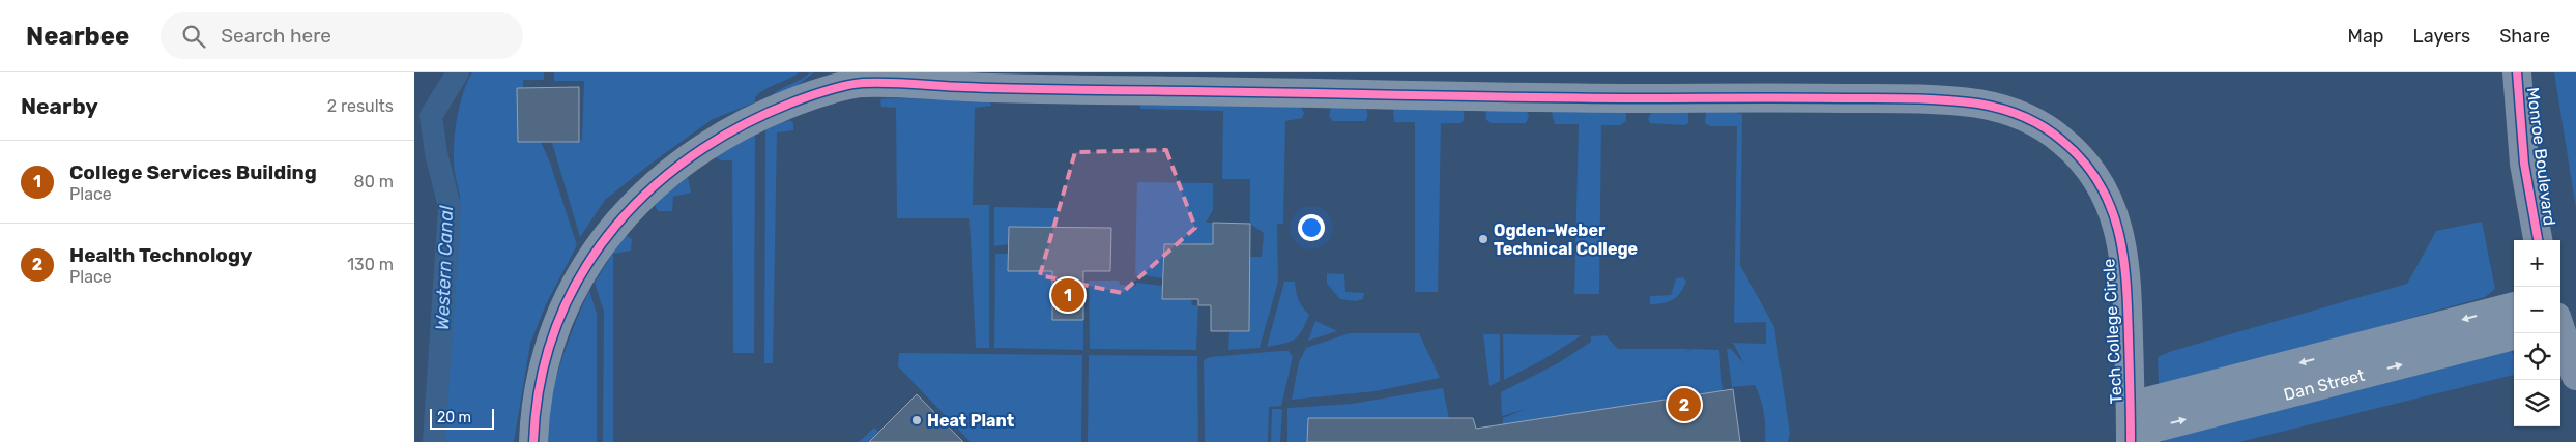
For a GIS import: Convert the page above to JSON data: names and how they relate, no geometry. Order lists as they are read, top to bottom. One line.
{"streets":{"main road":["Monroe Boulevard"],"street":["Tech College Circle","Dan Street"]},"crossings":[["Tech College Circle","Dan Street"]],"water":["Western Canal"],"places":["Ogden-Weber Technical College","Heat Plant"],"scale_bar":"20 m","page":{"header":"Nearbee","search":"Search here","nav":["Map","Layers","Share"],"heading":["Nearby","2 results"],"list":[{"mark":"1","name":"College Services Building","note":"Place","value":"80 m"},{"mark":"2","name":"Health Technology","note":"Place","value":"130 m"}],"map_buttons":["+","−"],"pins":["1","2"],"scale":"20 m"}}
